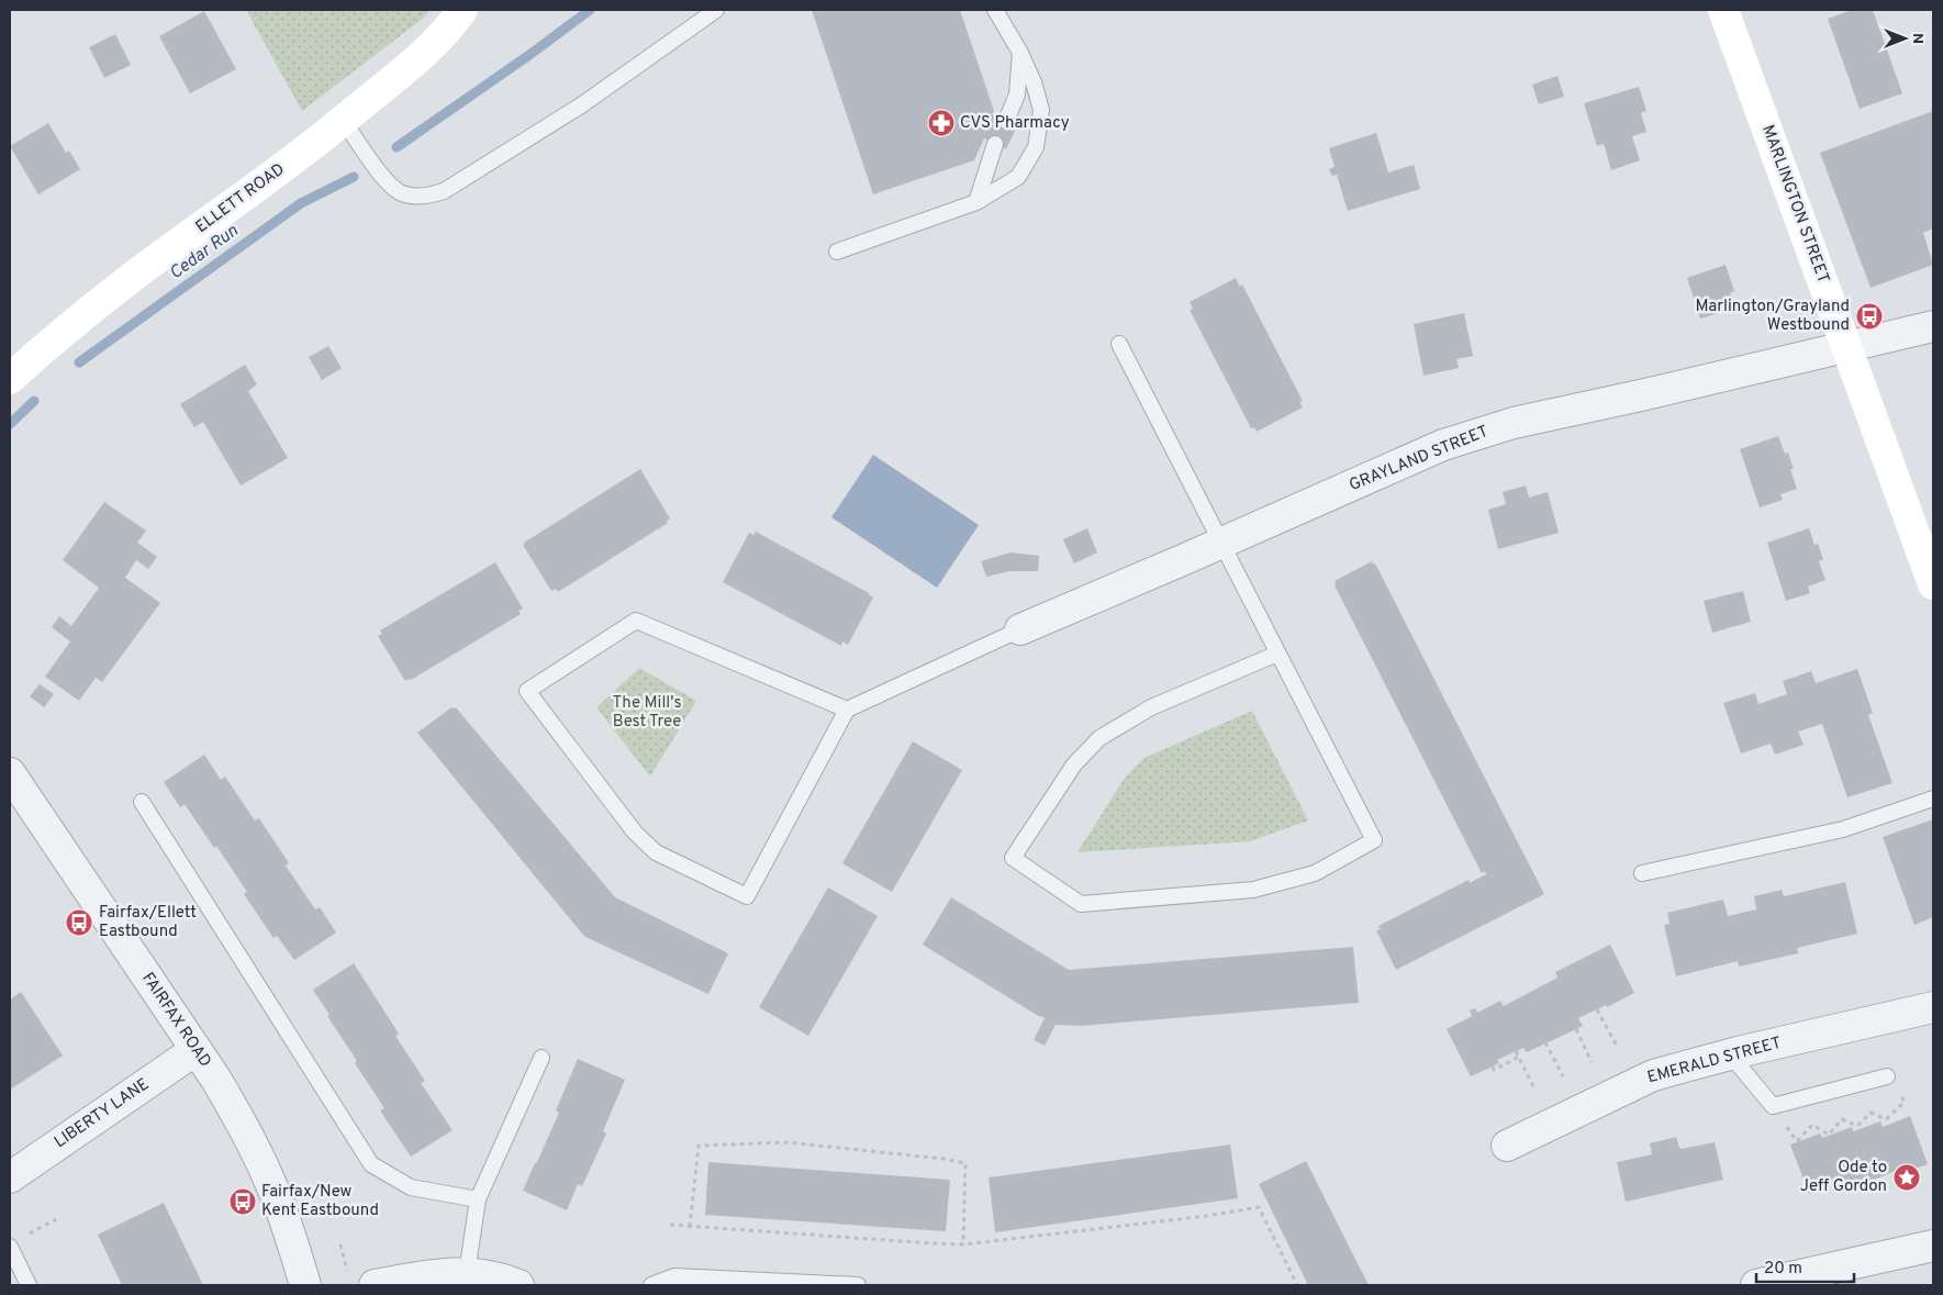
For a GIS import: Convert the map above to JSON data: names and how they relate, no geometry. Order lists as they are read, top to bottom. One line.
{"streets":{"street":["ELLETT ROAD","MARLINGTON STREET","GRAYLAND STREET","FAIRFAX ROAD","EMERALD STREET","LIBERTY LANE"]},"crossings":[["MARLINGTON STREET","GRAYLAND STREET"],["FAIRFAX ROAD","LIBERTY LANE"]],"water":["Cedar Run"],"parks":["The Mill's Best Tree"],"places":{"pharmacy":["CVS Pharmacy"],"bus stop":["Marlington/Grayland Westbound","Fairfax/Ellett Eastbound","Fairfax/New Kent Eastbound"],"place":["Ode to Jeff Gordon"]},"scale_bar":"20 m","north":"right"}
